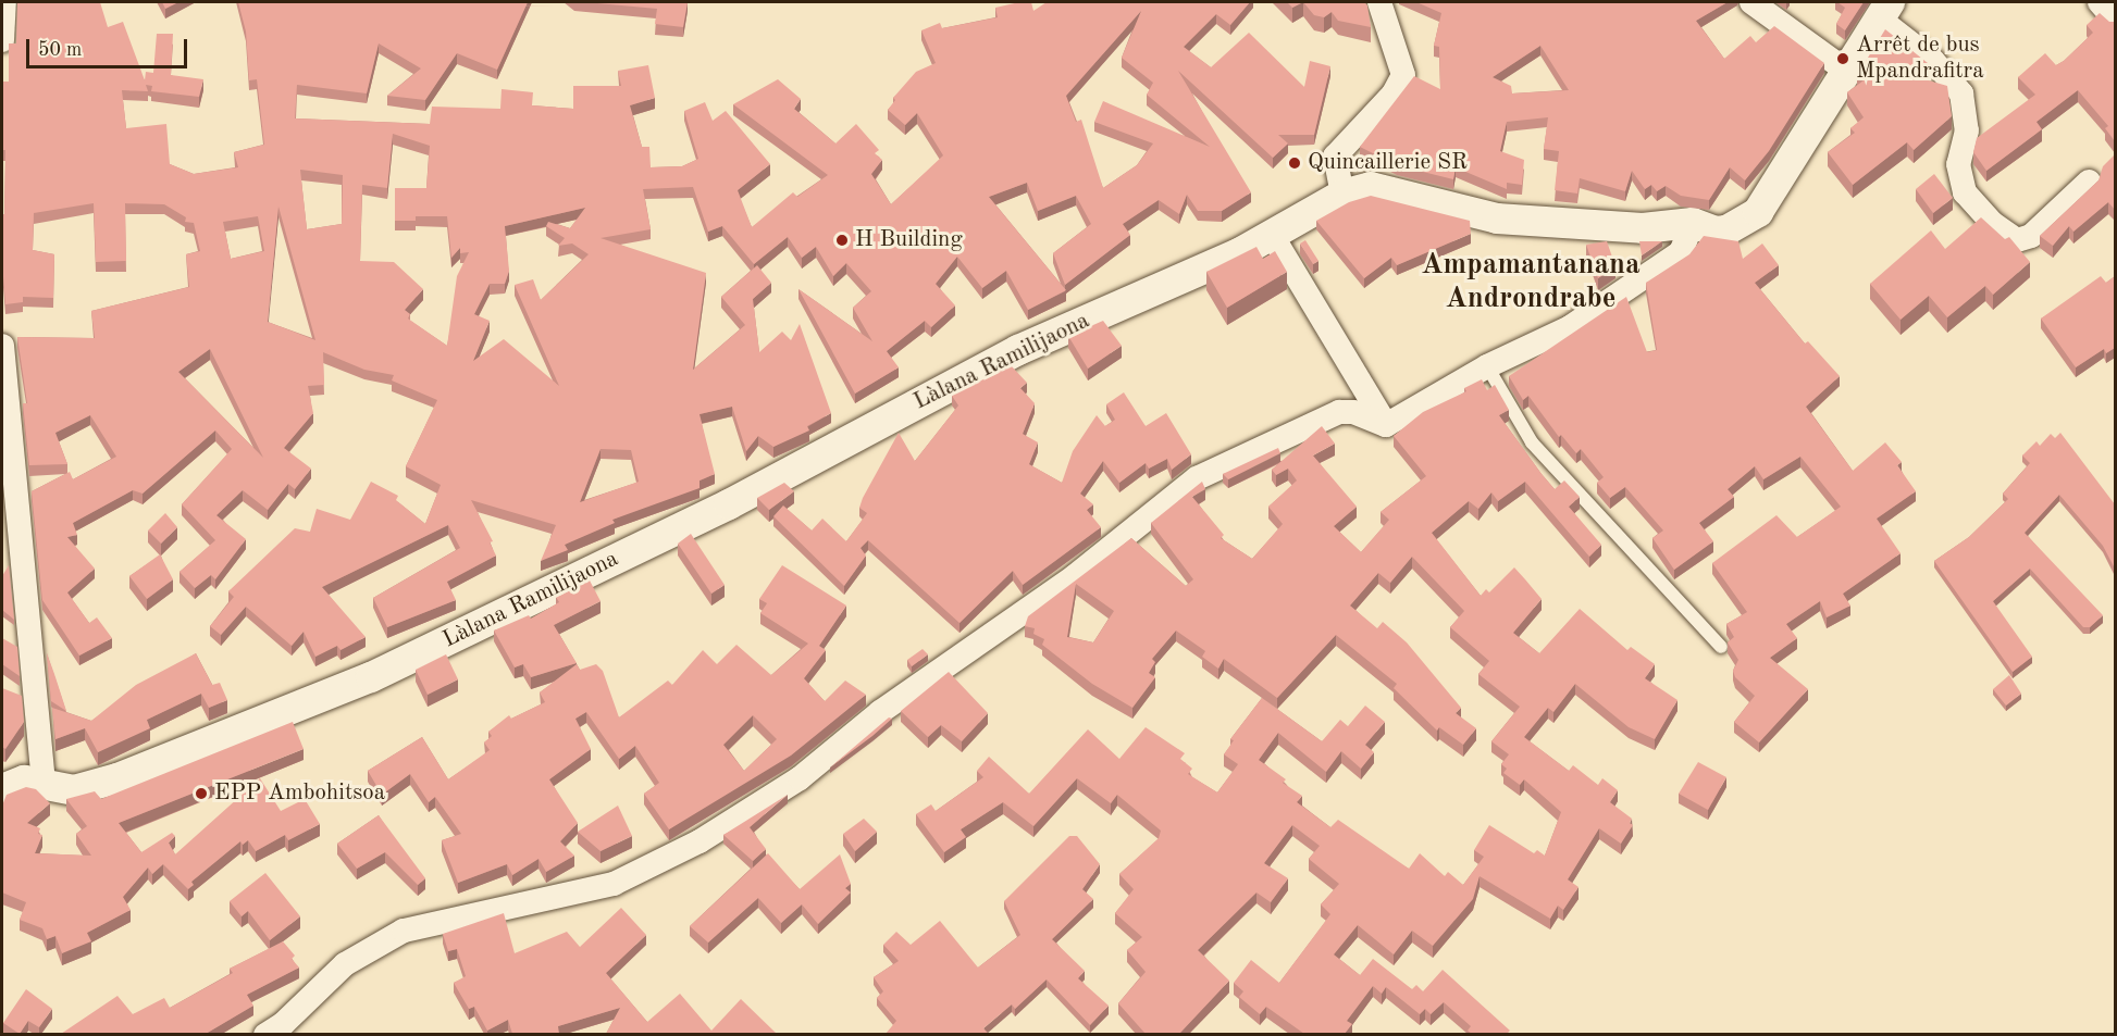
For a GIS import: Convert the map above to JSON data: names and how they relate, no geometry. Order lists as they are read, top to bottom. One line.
{"streets":{"street":["Làlana Ramilijaona"]},"districts":["Ampamantanana Androndrabe"],"places":["Arrêt de bus Mpandrafitra","Quincaillerie SR","H Building","EPP Ambohitsoa"],"scale_bar":"50 m"}
